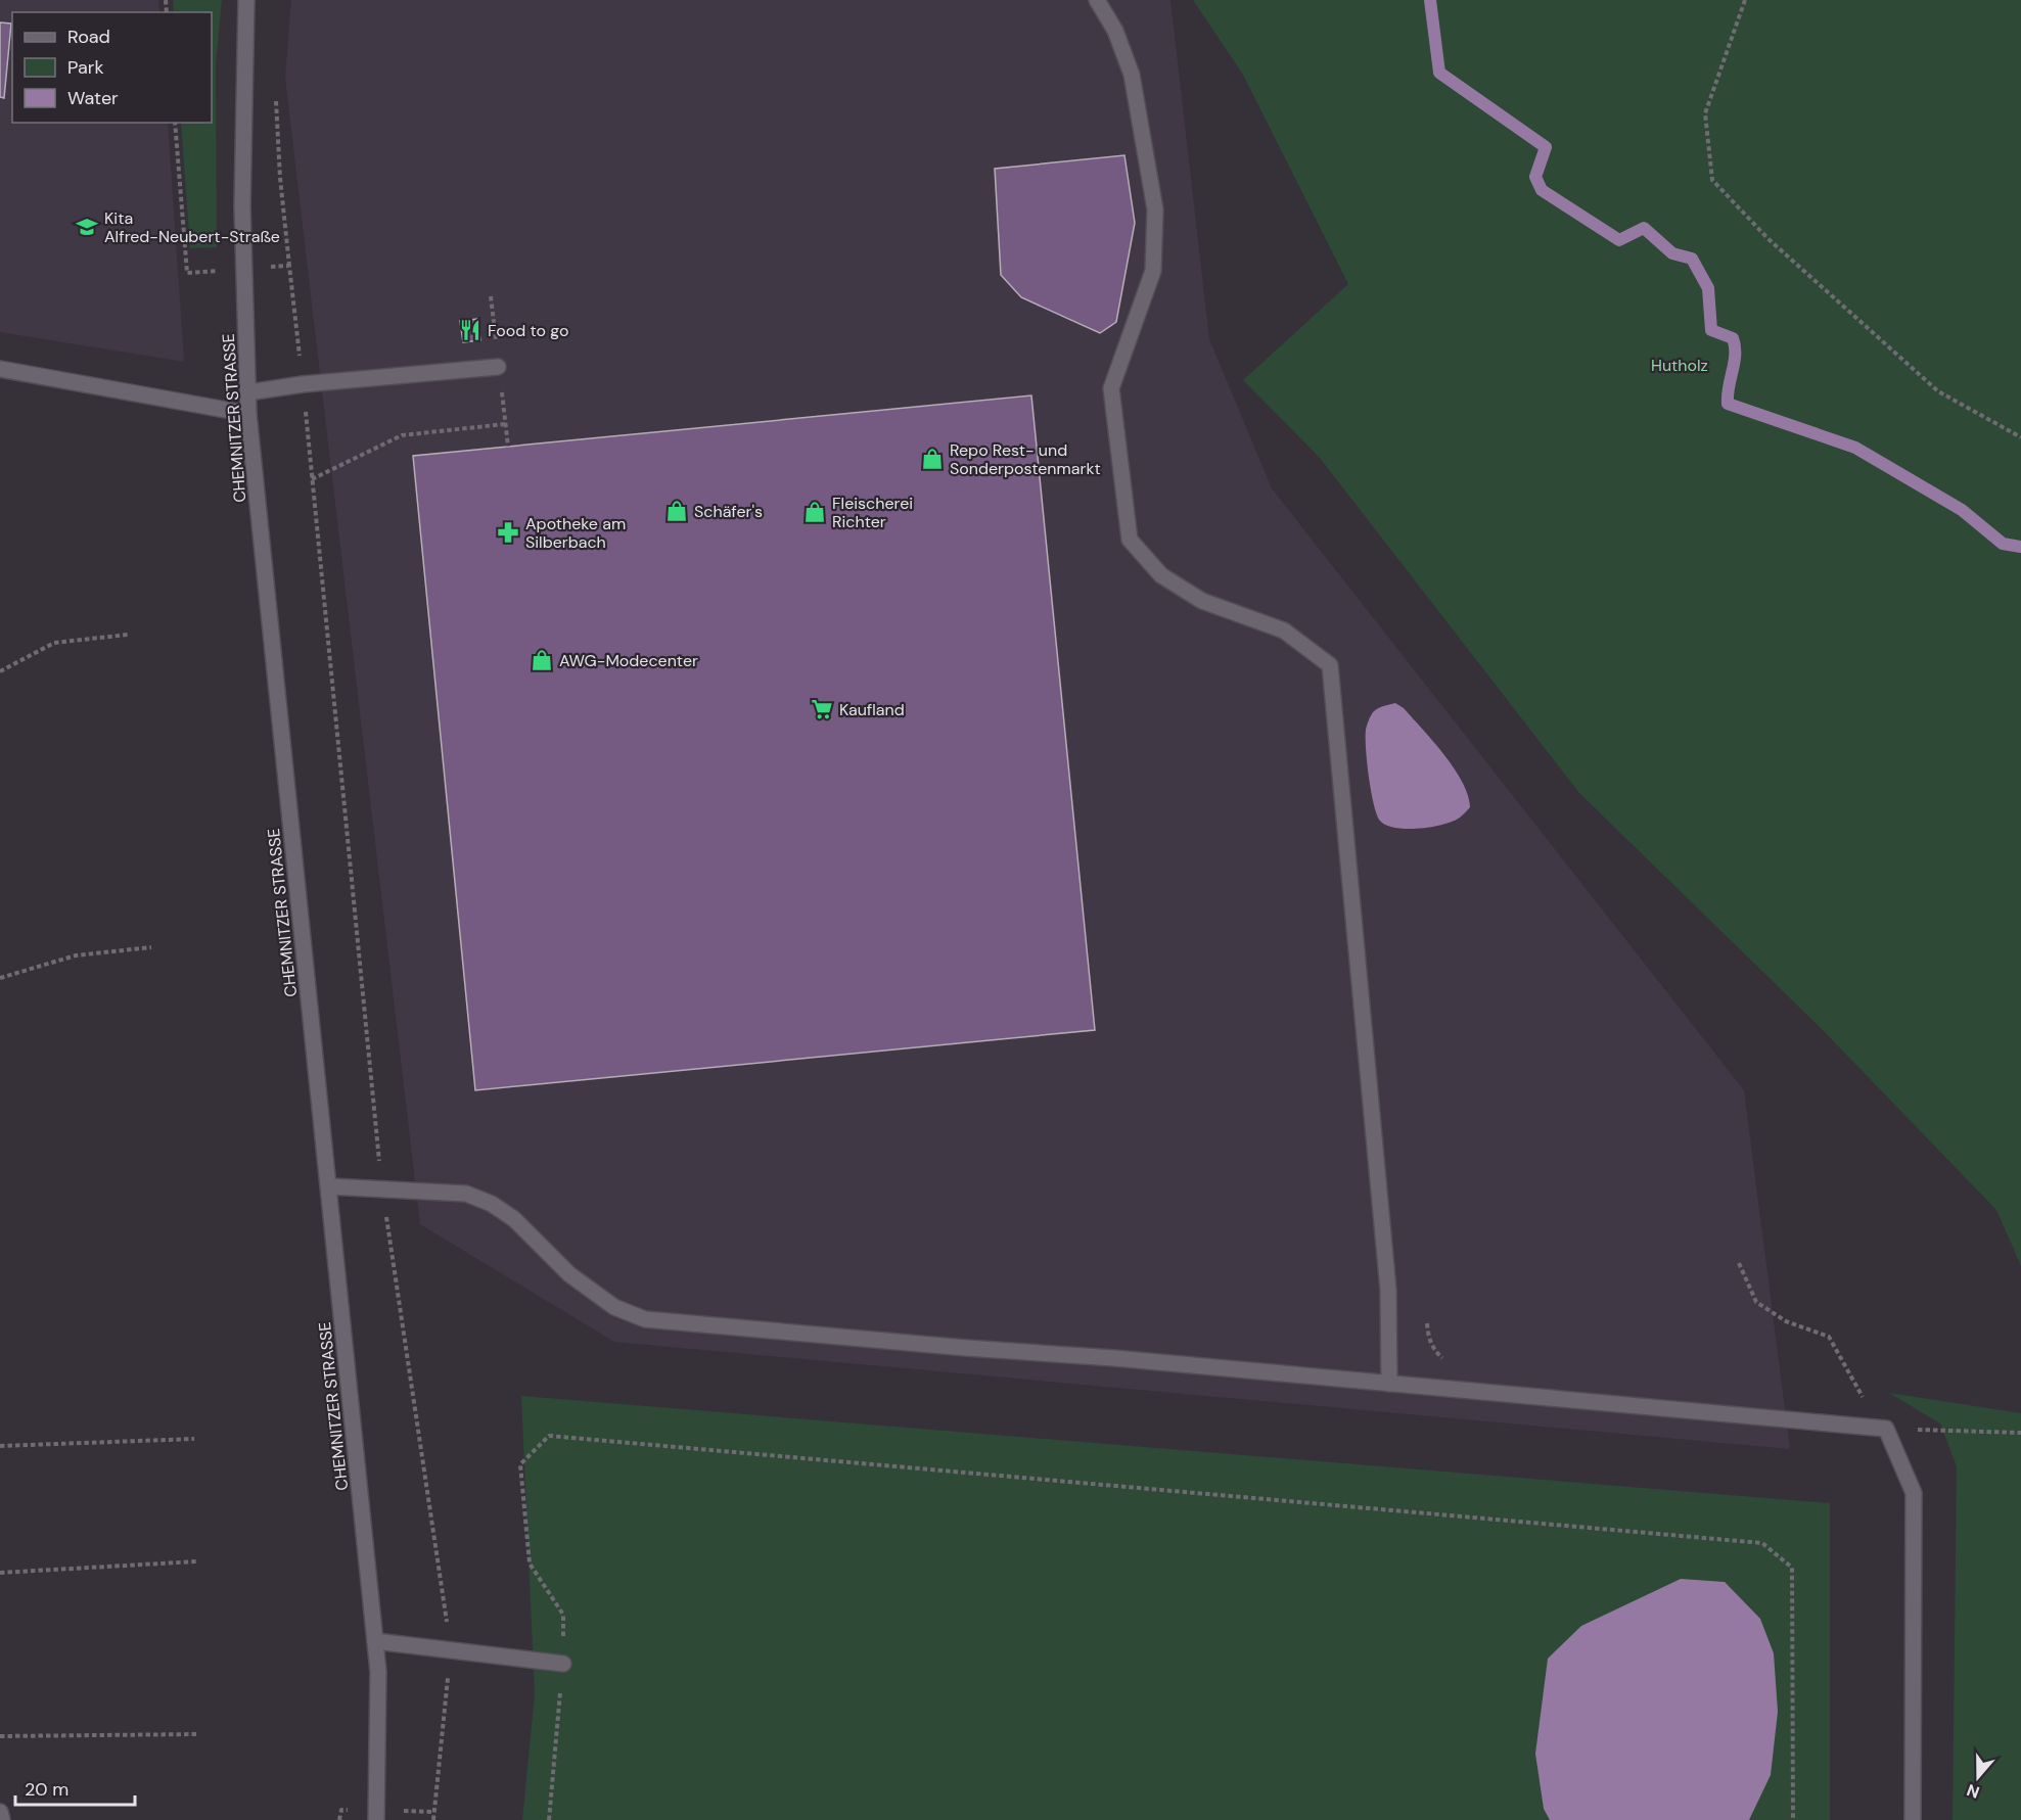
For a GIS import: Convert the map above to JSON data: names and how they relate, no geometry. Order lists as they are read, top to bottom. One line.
{"streets":{"street":["CHEMNITZER STRASSE"]},"parks":["Hutholz"],"places":{"school or university":["Kita Alfred-Neubert-Straße"],"restaurant":["Food to go"],"shop":["Repo Rest- und Sonderpostenmarkt","Schäfer's","Fleischerei Richter","AWG-Modecenter"],"pharmacy":["Apotheke am Silberbach"],"supermarket":["Kaufland"]},"legend":["Road","Park","Water"],"scale_bar":"20 m","north":"bottom"}
